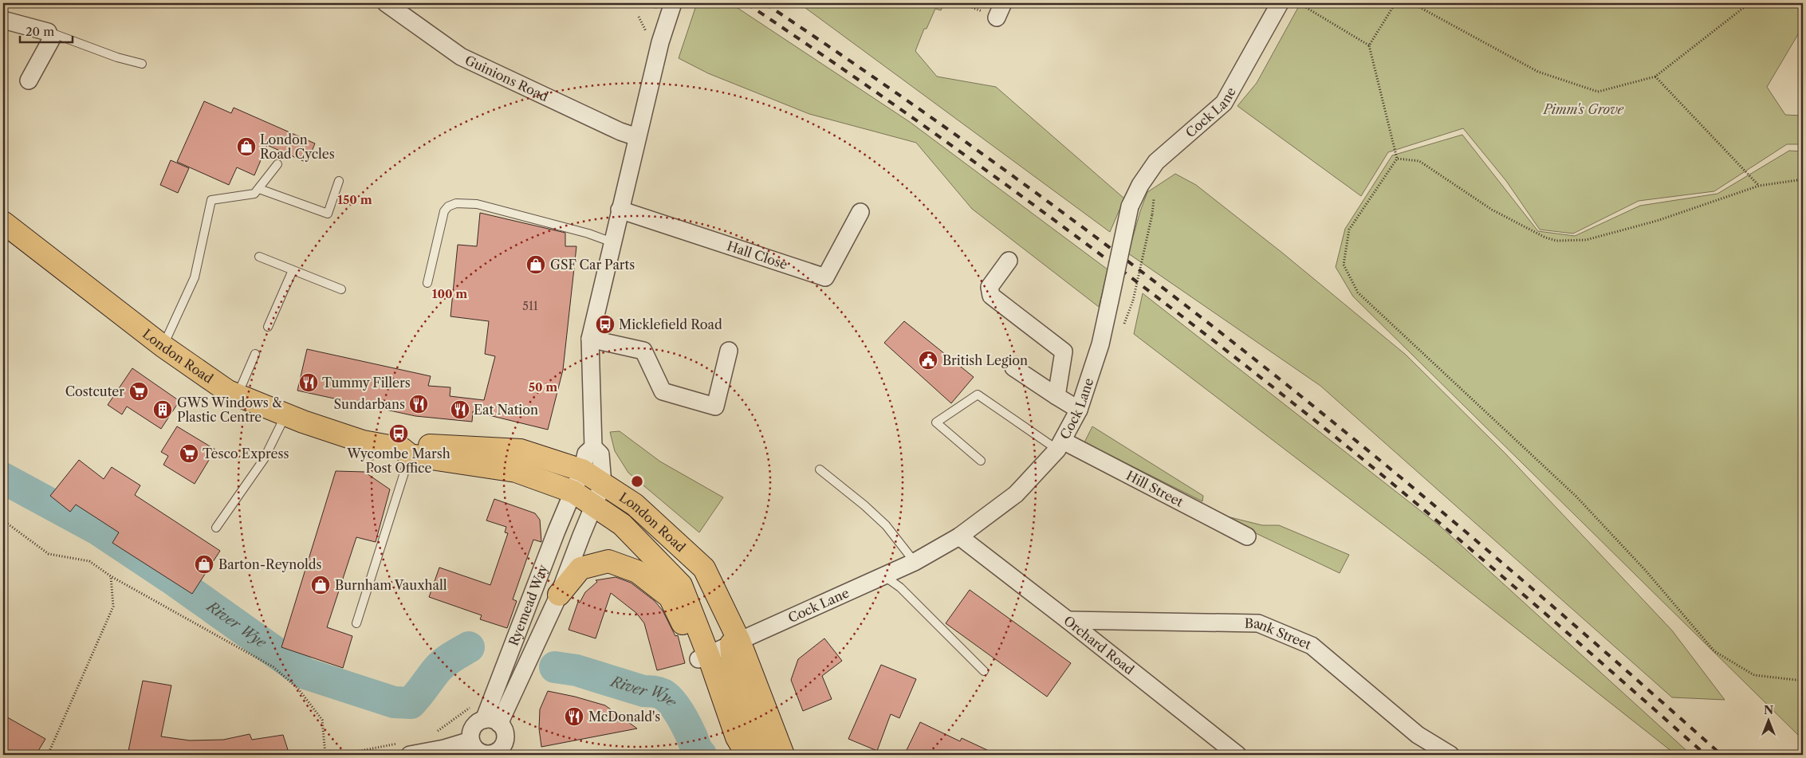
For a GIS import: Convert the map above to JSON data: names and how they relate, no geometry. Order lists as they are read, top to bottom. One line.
{"streets":{"main road":["London Road"],"street":["Guinions Road","Cock Lane","Hall Close","Hill Street","Ryemead Way","Bank Street","Orchard Road"]},"crossings":[["Cock Lane","London Road"],["Cock Lane","Hill Street"],["Cock Lane","Orchard Road"],["London Road","Ryemead Way"],["Bank Street","Orchard Road"]],"water":["River Wye"],"parks":["Pimm's Grove"],"places":{"shop":["London Road Cycles","GSF Car Parts","Barton-Reynolds","Burnham Vauxhall"],"bus stop":["Micklefield Road","Wycombe Marsh Post Office"],"public building":["British Legion"],"restaurant":["Tummy Fillers","Sundarbans","Eat Nation","McDonald's"],"supermarket":["Costcuter","Tesco Express"],"building":["GWS Windows & Plastic Centre"]},"house_numbers":["511"],"scale_bar":"20 m","north":"top","rings":["150 m","100 m","50 m"]}
